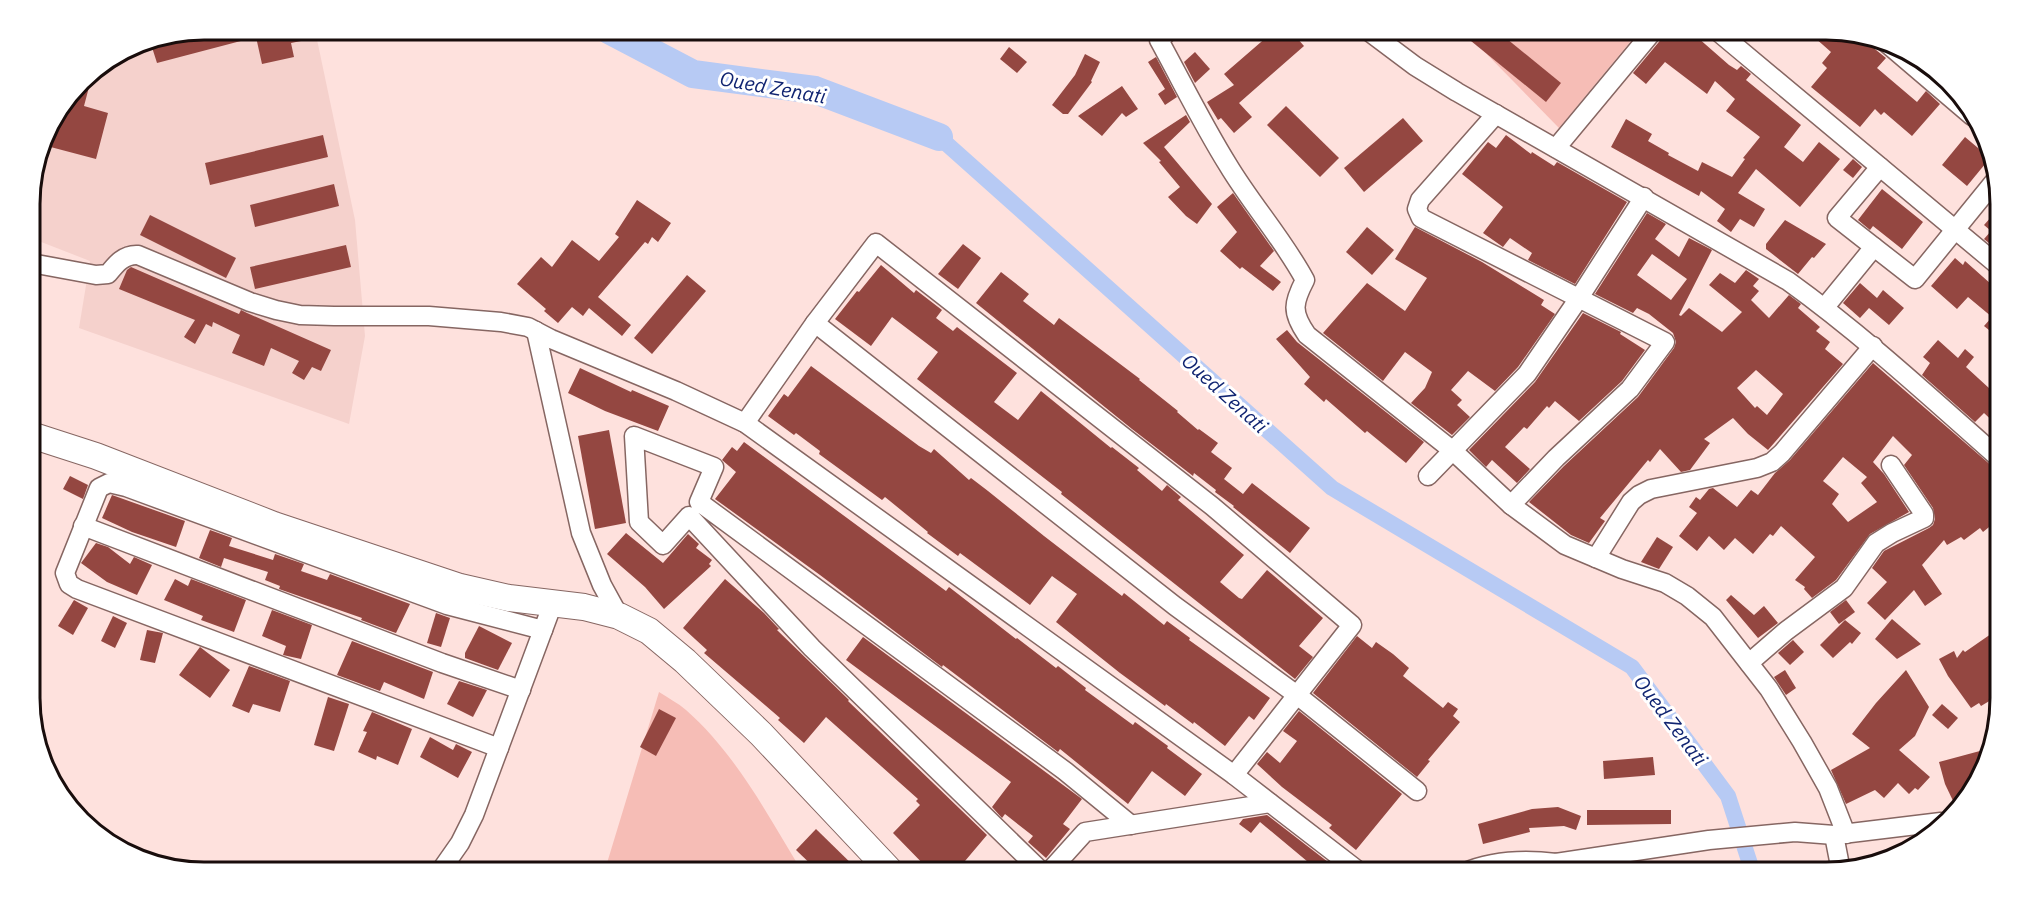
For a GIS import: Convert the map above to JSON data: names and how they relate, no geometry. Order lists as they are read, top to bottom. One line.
{"water":["Oued Zenati"]}
